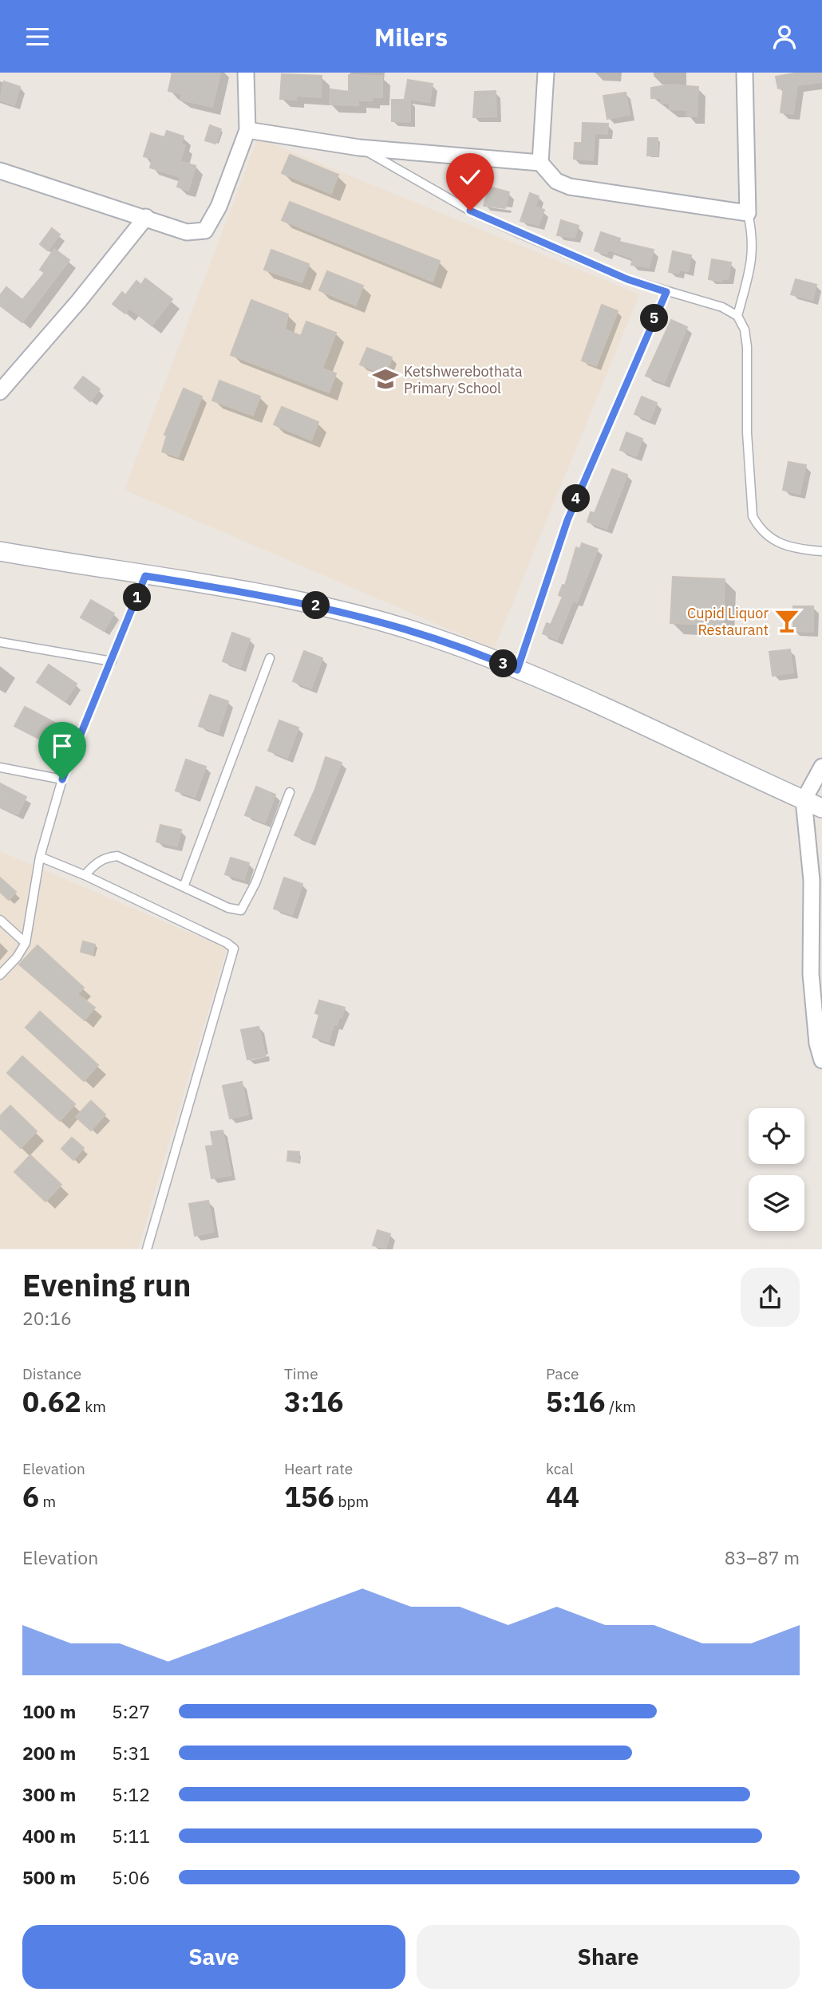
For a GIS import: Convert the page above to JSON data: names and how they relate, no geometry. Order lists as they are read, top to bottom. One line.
{"places":{"school or university":["Ketshwerebothata Primary School"],"bar":["Cupid Liquor Restaurant"]},"page":{"header":"Milers","pins":["5","4","1","2","3"],"heading":["Evening run","20:16"],"stats":[["Distance","0.62 km"],["Time","3:16"],["Pace","5:16 /km"],["Elevation","6 m"],["Heart rate","156 bpm"],["kcal","44"]],"chart":["Elevation","83–87 m"],"list":[{"name":"100 m","note":"5:27"},{"name":"200 m","note":"5:31"},{"name":"300 m","note":"5:12"},{"name":"400 m","note":"5:11"},{"name":"500 m","note":"5:06"}],"buttons":["Save","Share"]}}
